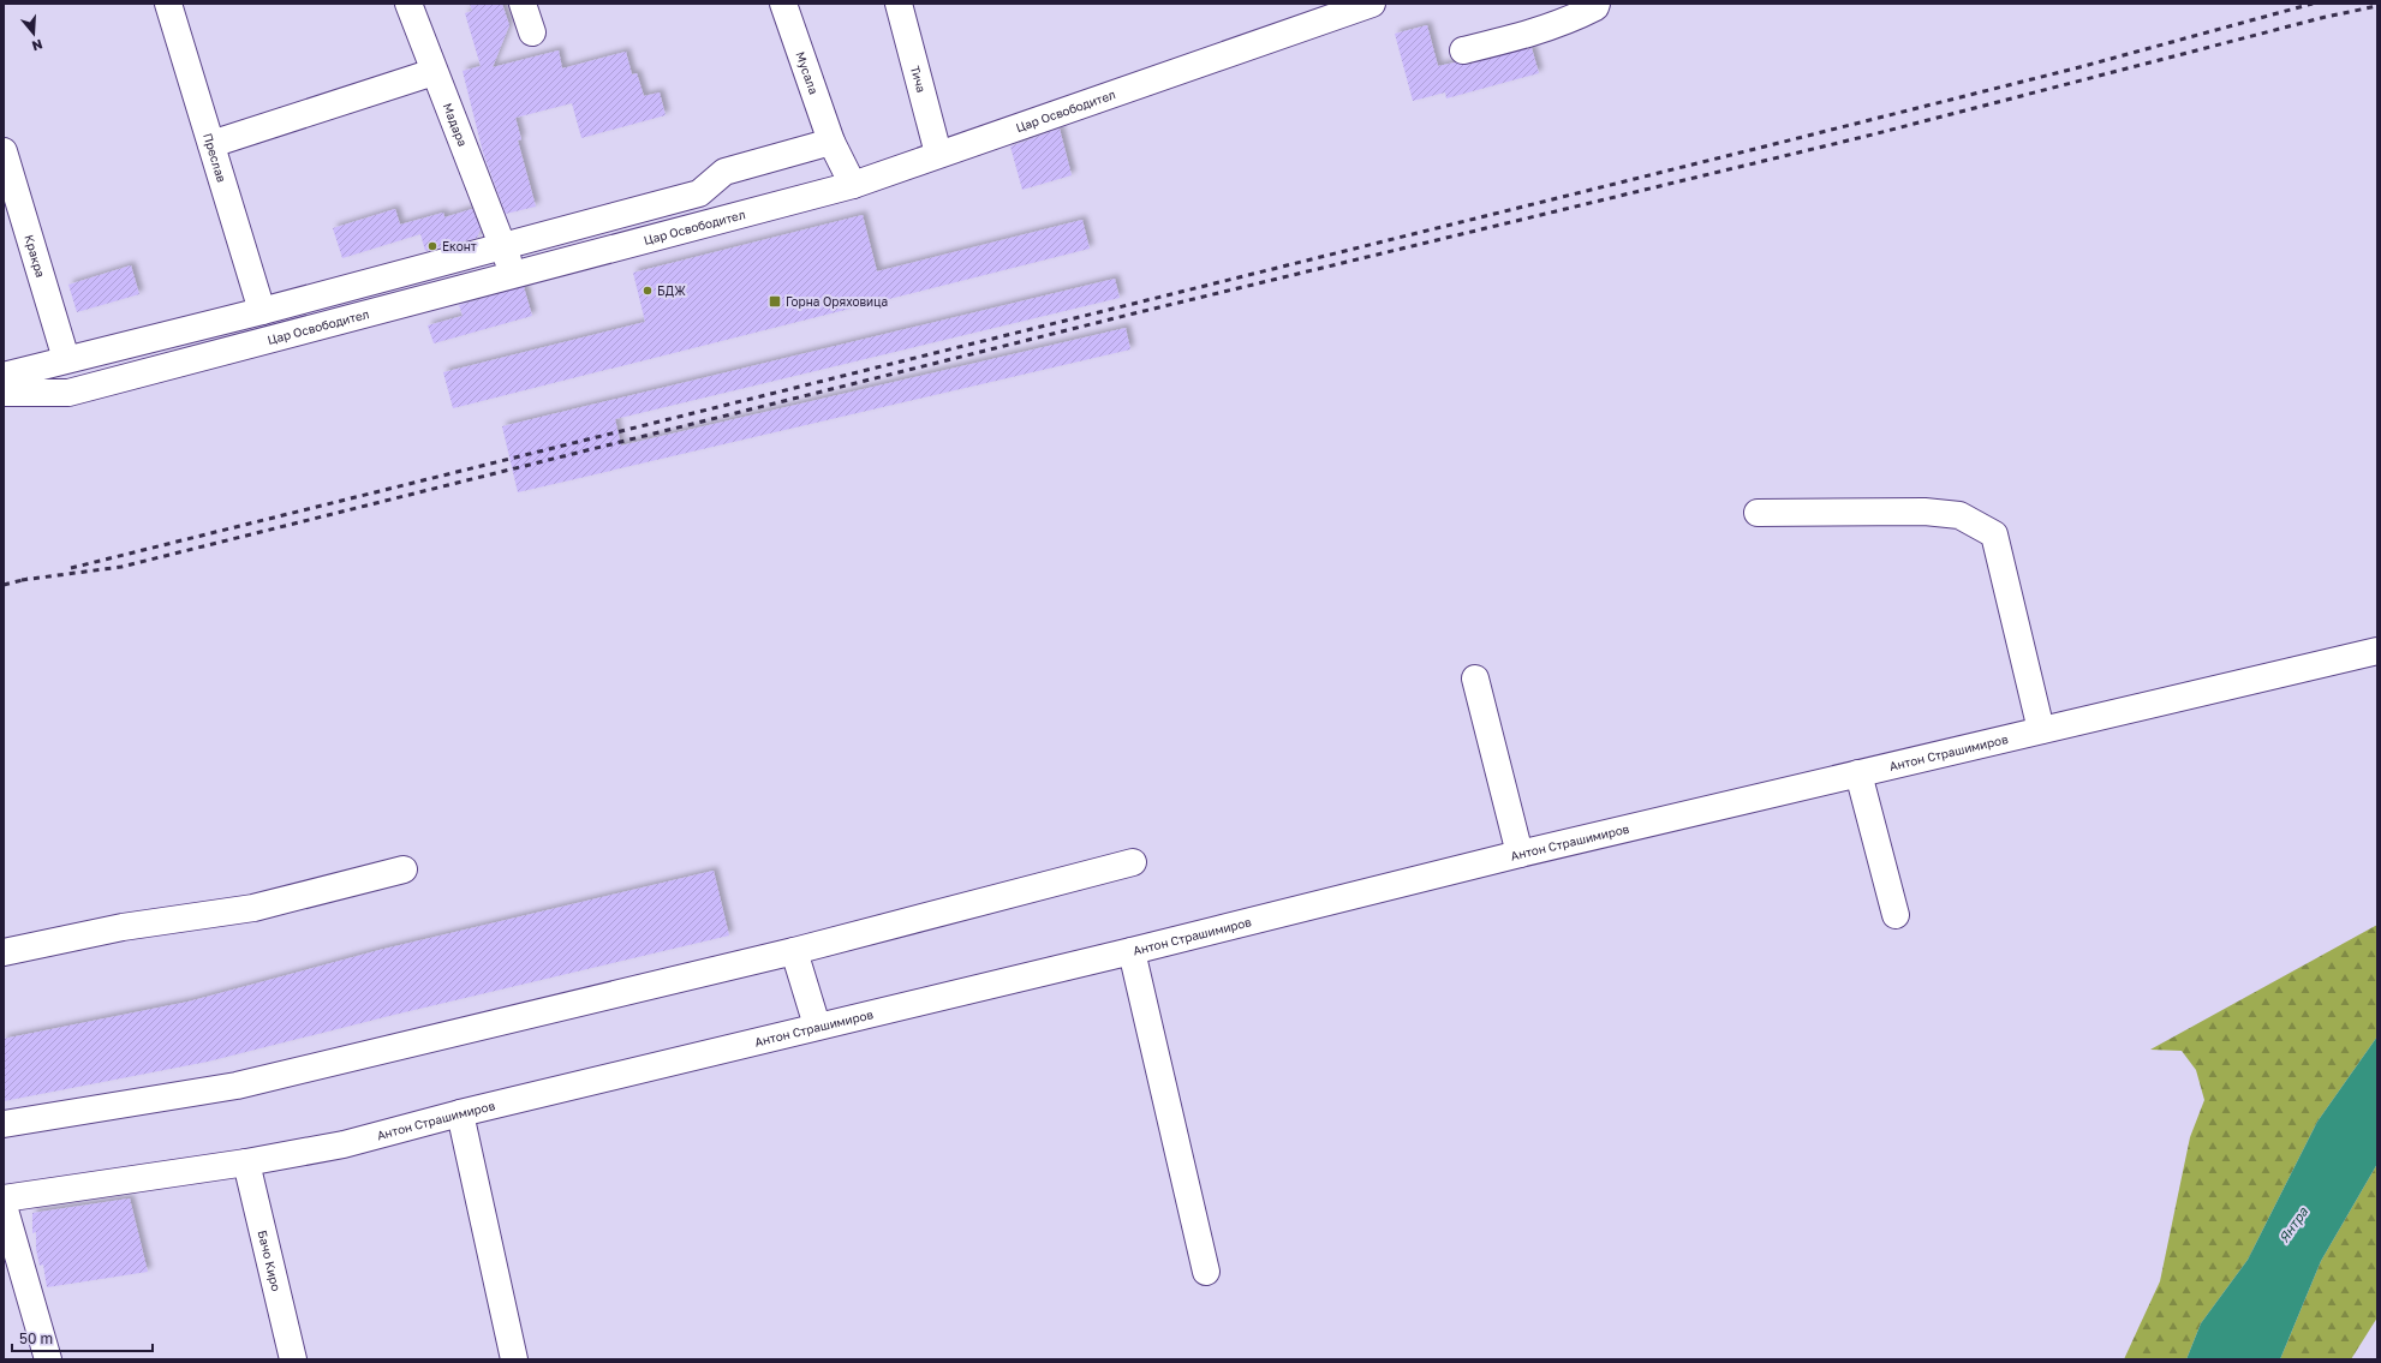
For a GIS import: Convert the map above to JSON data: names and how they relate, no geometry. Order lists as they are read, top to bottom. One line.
{"streets":{"street":["Мусала","Тича","Цар Освободител","Мадара","Преслав","Кракра","Антон Страшимиров","Бачо Киро"]},"crossings":[["Мусала","Цар Освободител"],["Тича","Цар Освободител"],["Цар Освободител","Мадара"],["Антон Страшимиров","Бачо Киро"]],"water":["Янтра"],"places":{"other":["Еконт","БДЖ"],"transit":["Горна Оряховица"]},"scale_bar":"50 m","north":"bottom"}
